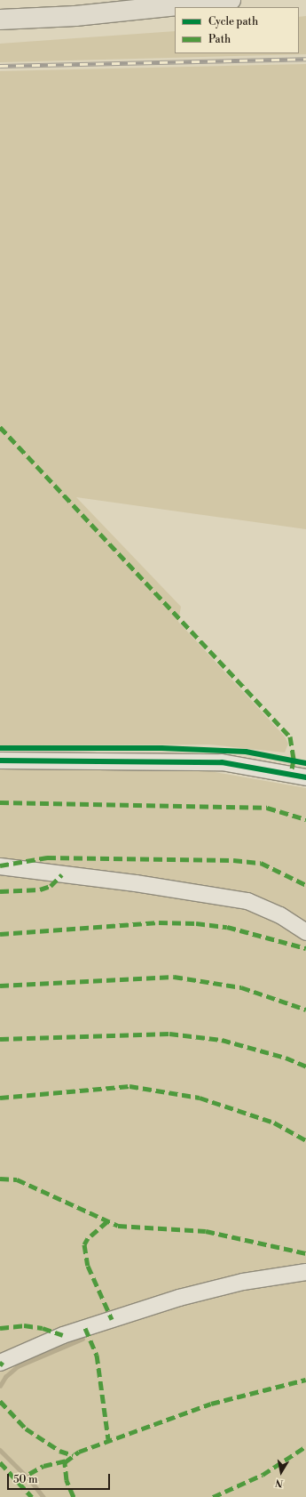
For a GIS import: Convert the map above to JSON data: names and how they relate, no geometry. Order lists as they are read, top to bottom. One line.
{"legend":["Cycle path","Path"],"scale_bar":"50 m","north":"bottom"}
